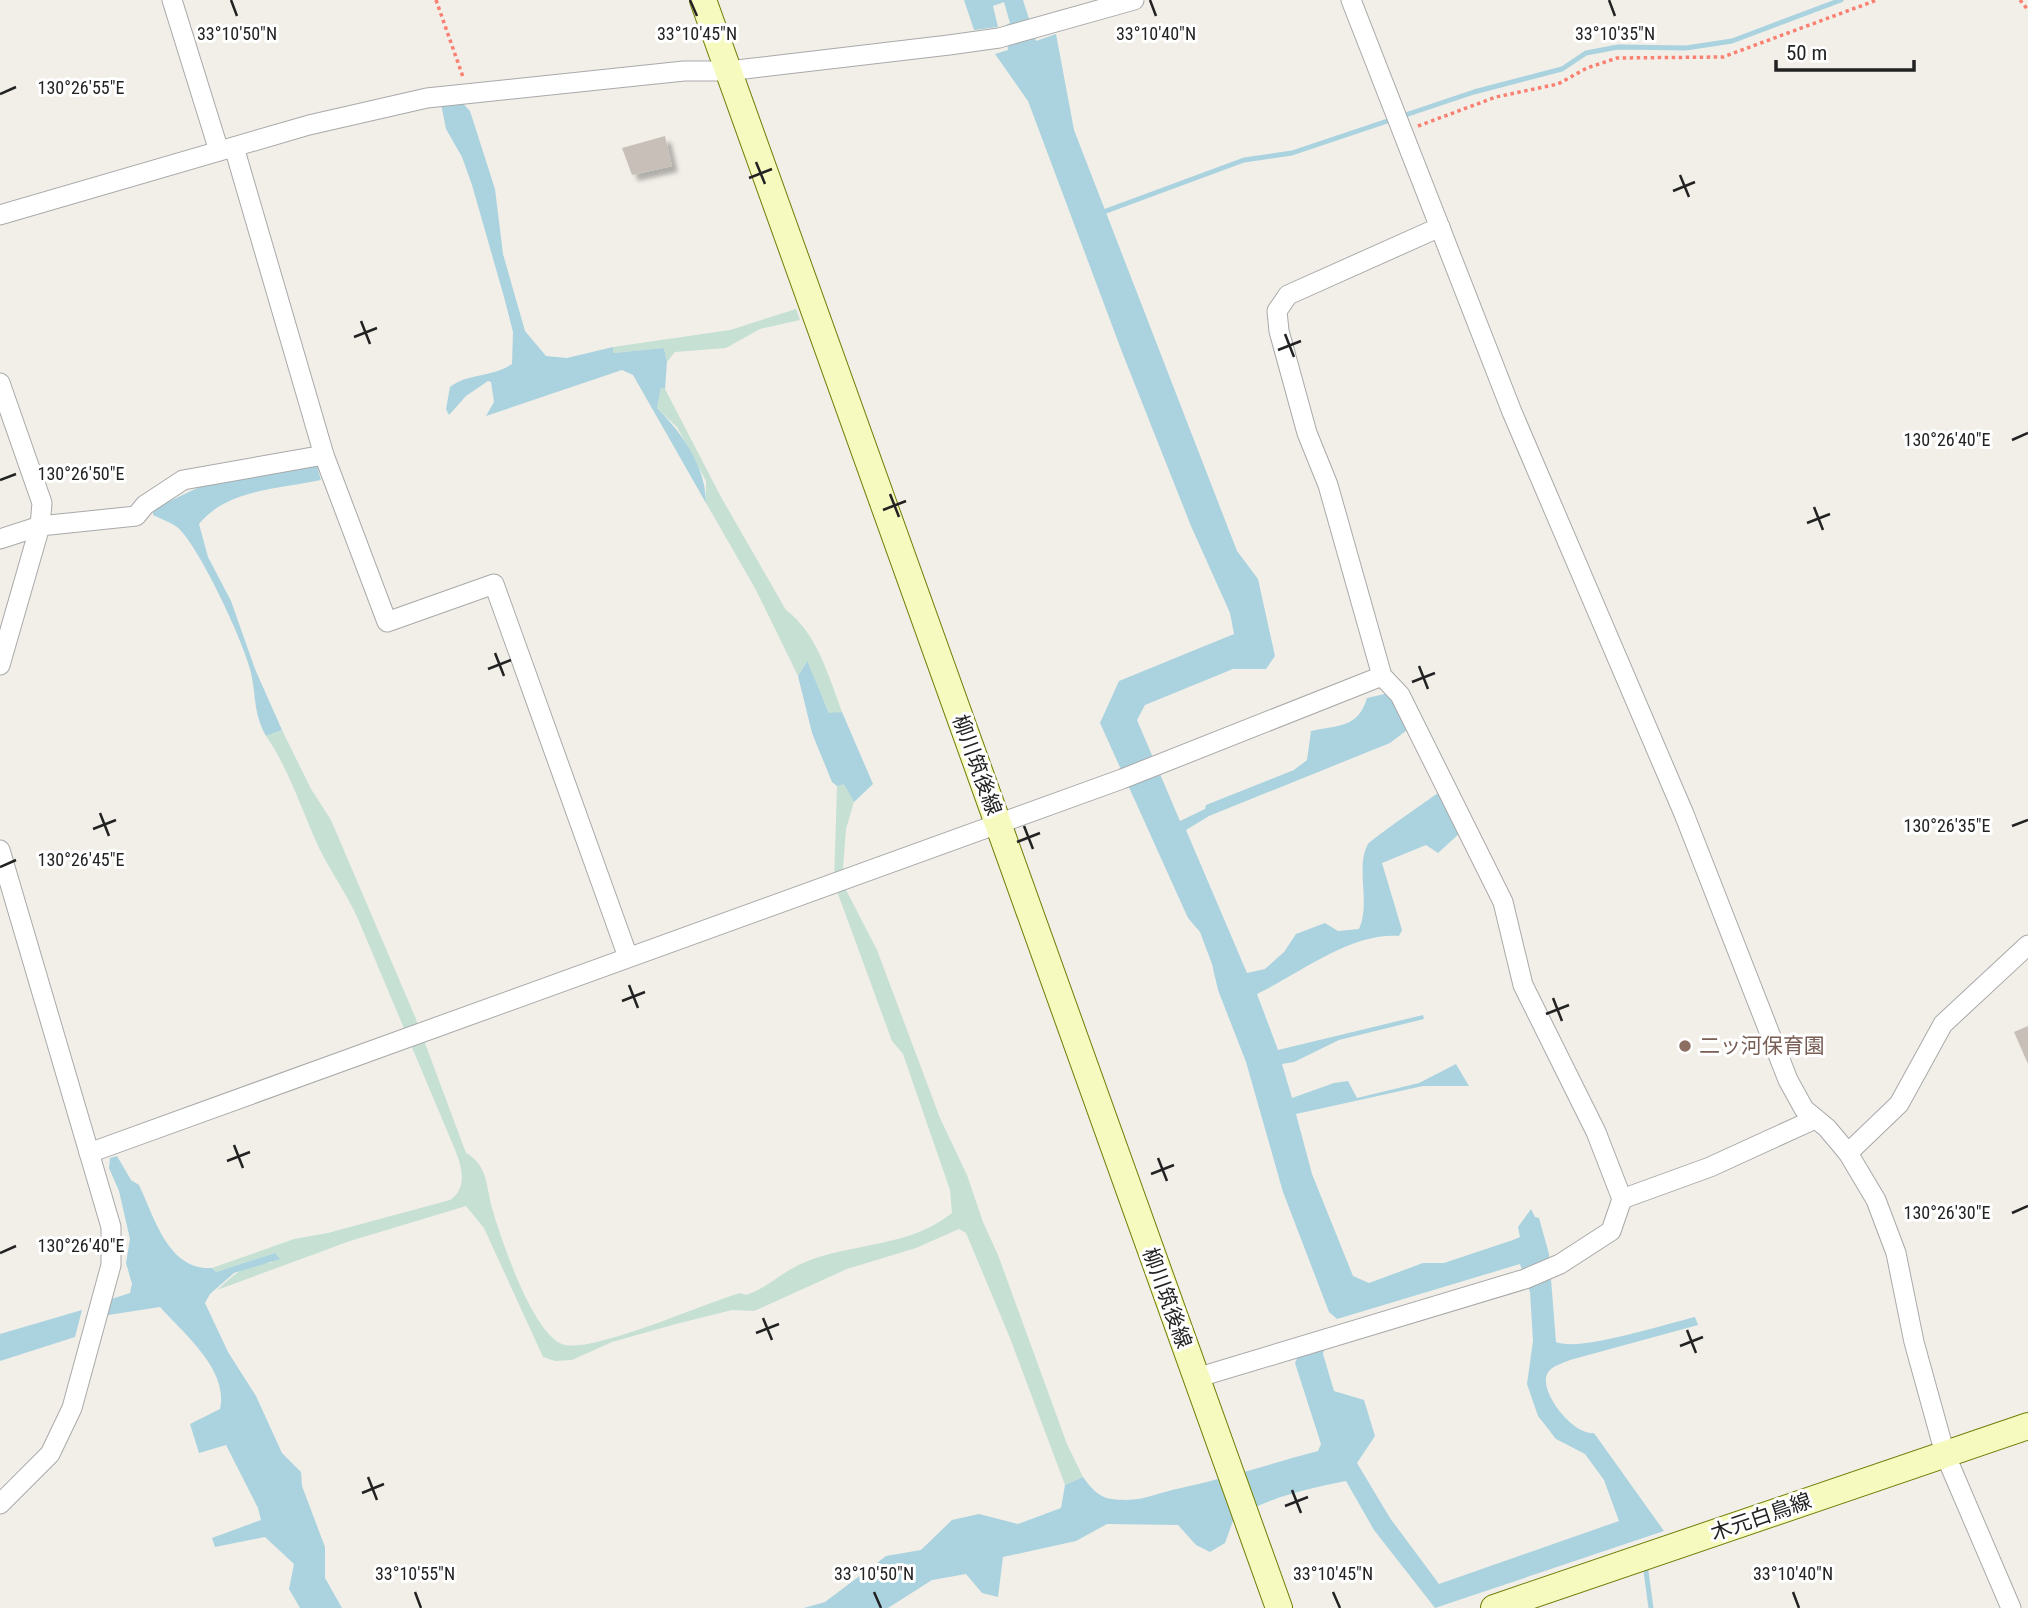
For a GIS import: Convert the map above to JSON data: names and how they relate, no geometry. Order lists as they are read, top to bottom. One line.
{"streets":{"main road":["柳川筑後線","木元白鳥線"]},"places":["二ッ河保育園"],"scale_bar":"50 m","coordinates":["33°10'50\"N","33°10'45\"N","33°10'40\"N","33°10'35\"N","130°26'55\"E","130°26'40\"E","130°26'50\"E","130°26'35\"E","130°26'45\"E","130°26'30\"E","33°10'55\"N"]}
